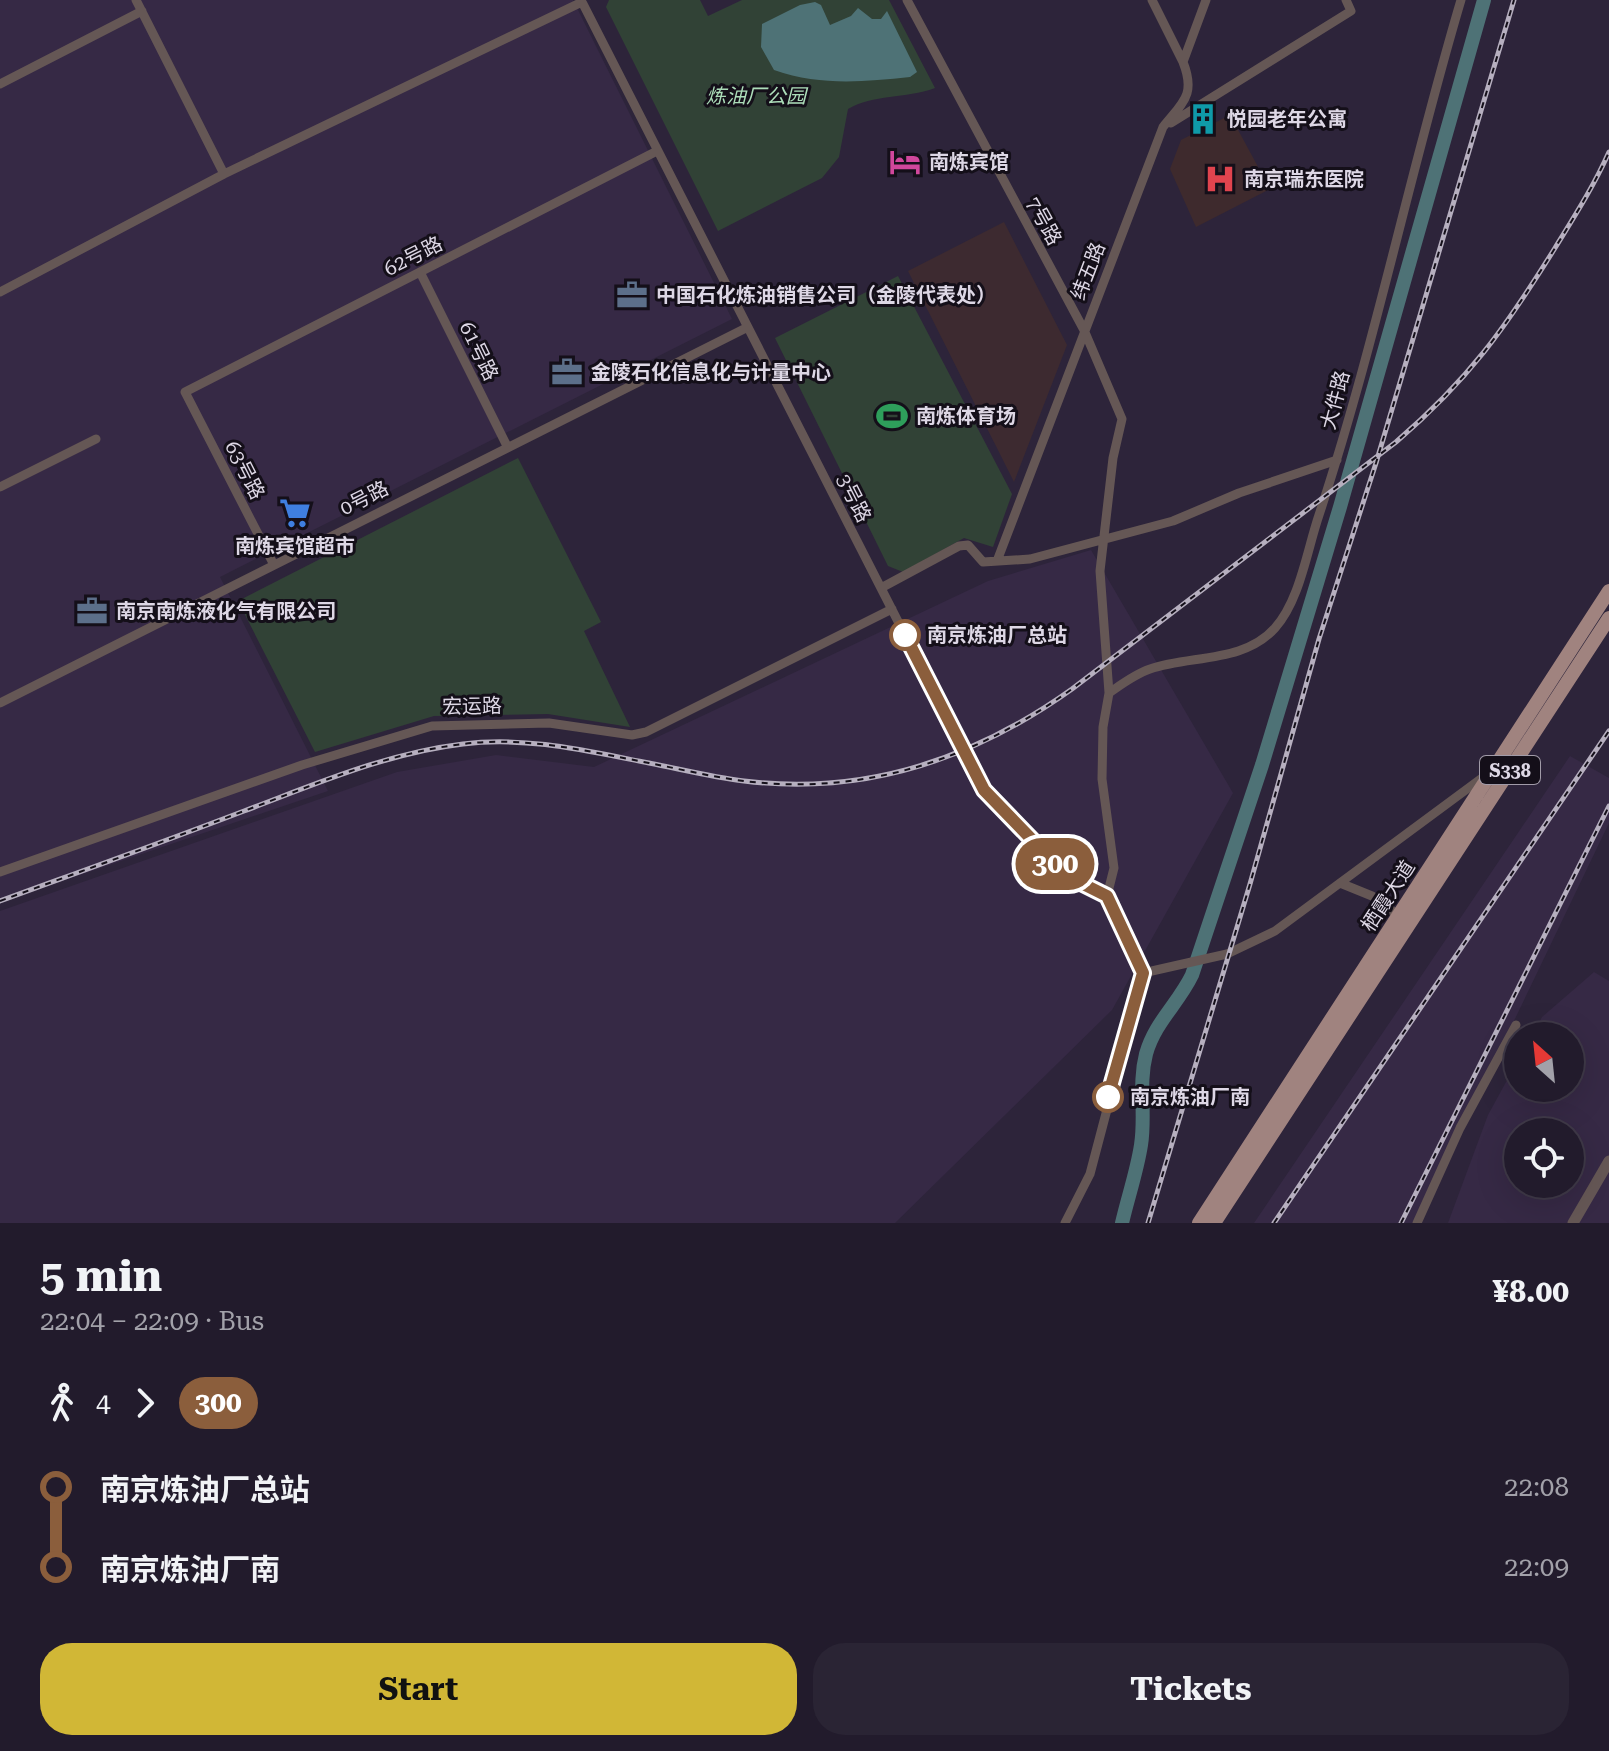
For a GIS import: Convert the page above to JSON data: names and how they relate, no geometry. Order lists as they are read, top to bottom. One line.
{"streets":{"main road":["S338","栖霞大道"],"street":["7号路","62号路","纬五路","61号路","大件路","63号路","0号路","3号路","宏运路"]},"crossings":[["7号路","纬五路"],["7号路","大件路"],["7号路","3号路"],["62号路","61号路"],["62号路","63号路"],["62号路","3号路"],["61号路","0号路"],["63号路","0号路"],["0号路","3号路"],["3号路","宏运路"]],"parks":["炼油厂公园"],"places":{"building":["悦园老年公寓"],"hotel":["南炼宾馆"],"hospital":["南京瑞东医院"],"office":["中国石化炼油销售公司（金陵代表处）","金陵石化信息化与计量中心","南京南炼液化气有限公司"],"sports":["南炼体育场"],"supermarket":["南炼宾馆超市"],"other":["南京炼油厂总站","南京炼油厂南"]},"lines":["bus line 300"],"north":"top left","page":{"on_map":"300","heading":["5 min","22:04 – 22:09 · Bus","¥8.00"],"legs":["4","300"],"list":[{"name":"南京炼油厂总站","value":"22:08"},{"name":"南京炼油厂南","value":"22:09"}],"buttons":["Start","Tickets"]}}
